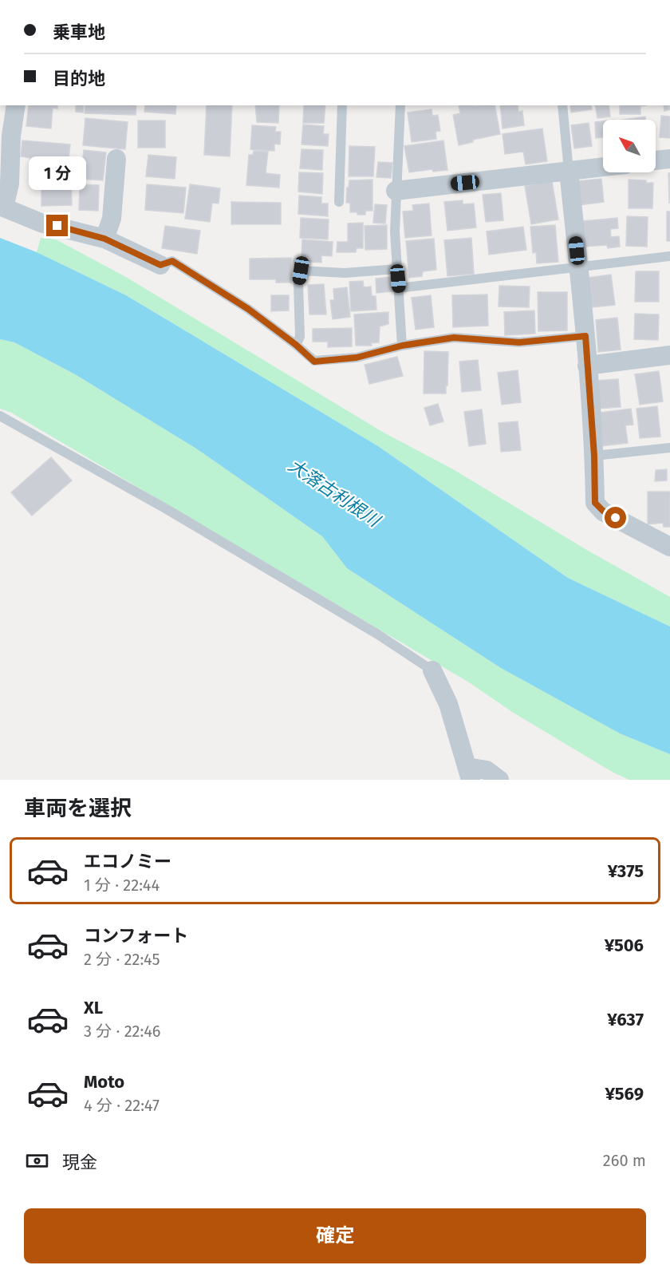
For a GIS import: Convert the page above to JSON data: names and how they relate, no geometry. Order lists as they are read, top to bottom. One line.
{"water":["大落古利根川"],"north":"top left","page":{"banner":["乗車地","目的地"],"bubble":"1 分","heading":"車両を選択","list":[{"name":"エコノミー","note":"1 分 · 22:44","value":"¥375"},{"name":"コンフォート","note":"2 分 · 22:45","value":"¥506"},{"name":"XL","note":"3 分 · 22:46","value":"¥637"},{"name":"Moto","note":"4 分 · 22:47","value":"¥569"}],"pay":["現金","260 m"],"buttons":"確定"}}
